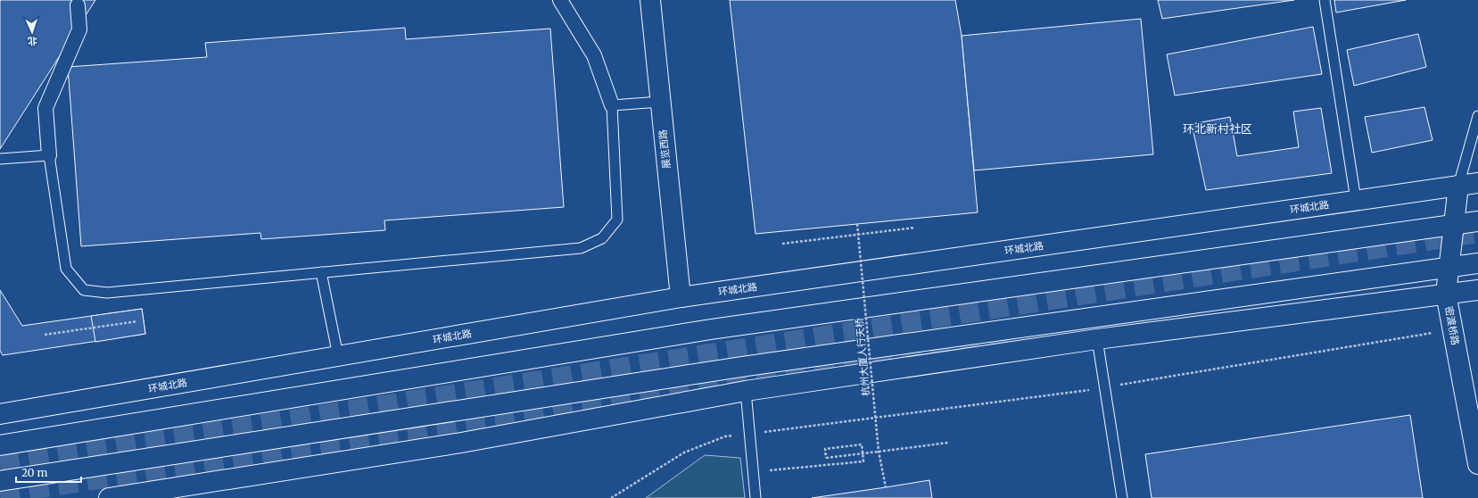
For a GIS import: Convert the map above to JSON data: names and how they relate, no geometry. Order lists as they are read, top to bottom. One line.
{"streets":{"main road":["展览西路","环城北路","密渡桥路"],"path":["杭州大厦人行天桥"]},"crossings":[["展览西路","环城北路"],["环城北路","密渡桥路"]],"districts":["环北新村社区"],"scale_bar":"20 m","north":"bottom"}
